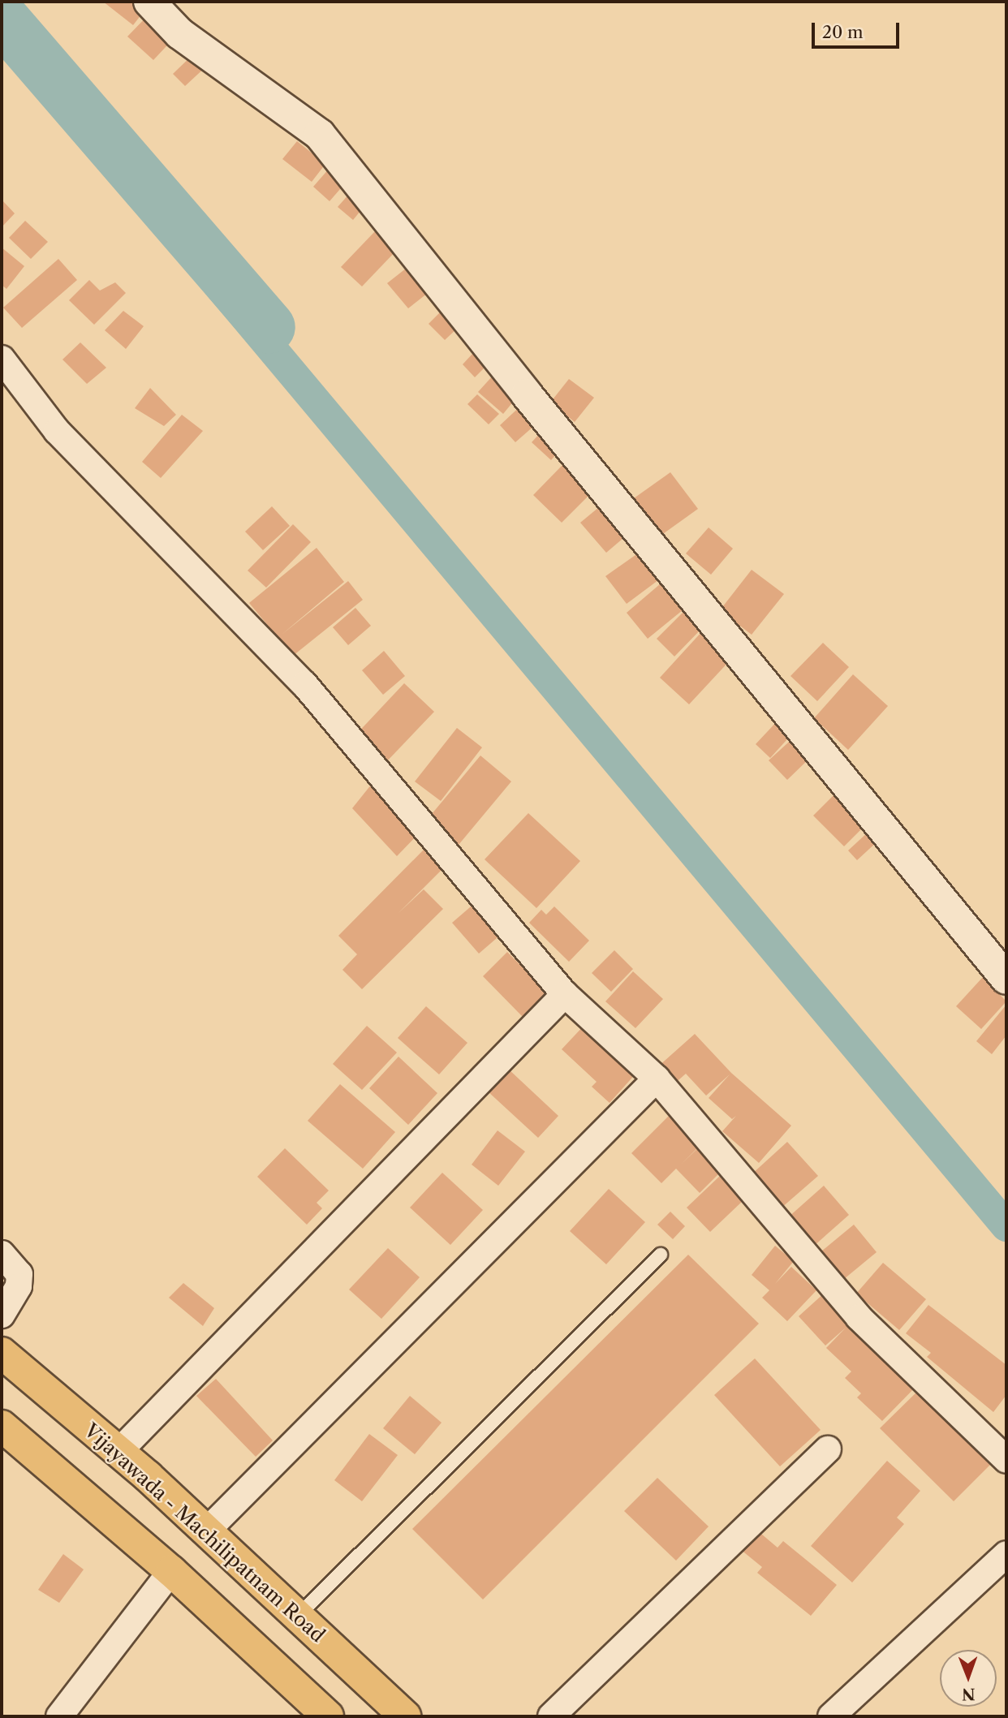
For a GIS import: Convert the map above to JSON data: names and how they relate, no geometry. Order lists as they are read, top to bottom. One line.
{"streets":{"highway":["Vijayawada - Machilipatnam Road"]},"scale_bar":"20 m","north":"bottom"}
